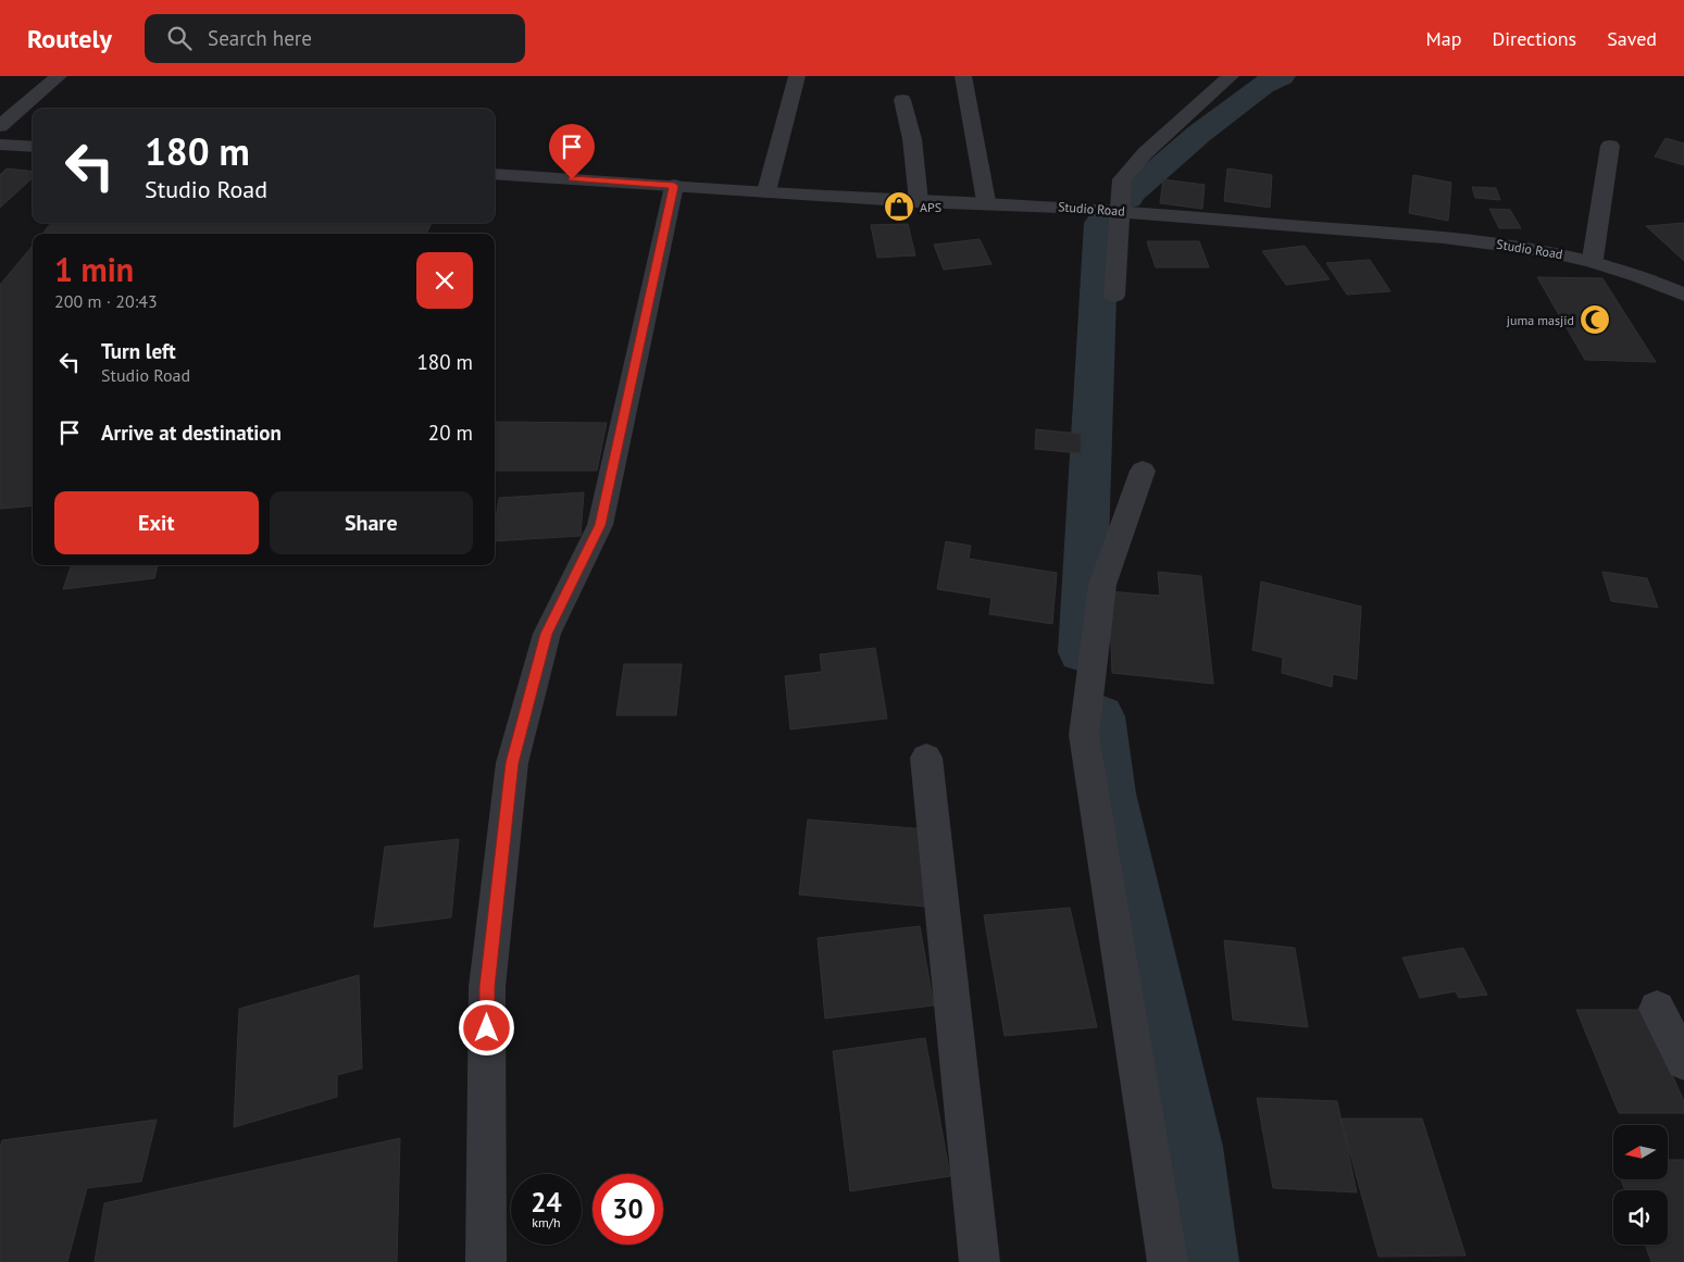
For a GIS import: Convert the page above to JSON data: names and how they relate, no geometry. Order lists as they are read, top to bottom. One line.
{"streets":{"street":["Studio Road"]},"places":{"shop":["APS"],"mosque":["juma masjid"]},"north":"left","page":{"header":"Routely","search":"Search here","nav":["Map","Directions","Saved"],"turn":["180 m","Studio Road"],"heading":["1 min","200 m · 20:43"],"list":[{"name":"Turn left","note":"Studio Road","value":"180 m"},{"name":"Arrive at destination","value":"20 m"}],"buttons":["Exit","Share"],"speed":"24 km/h","limit":"30"}}
